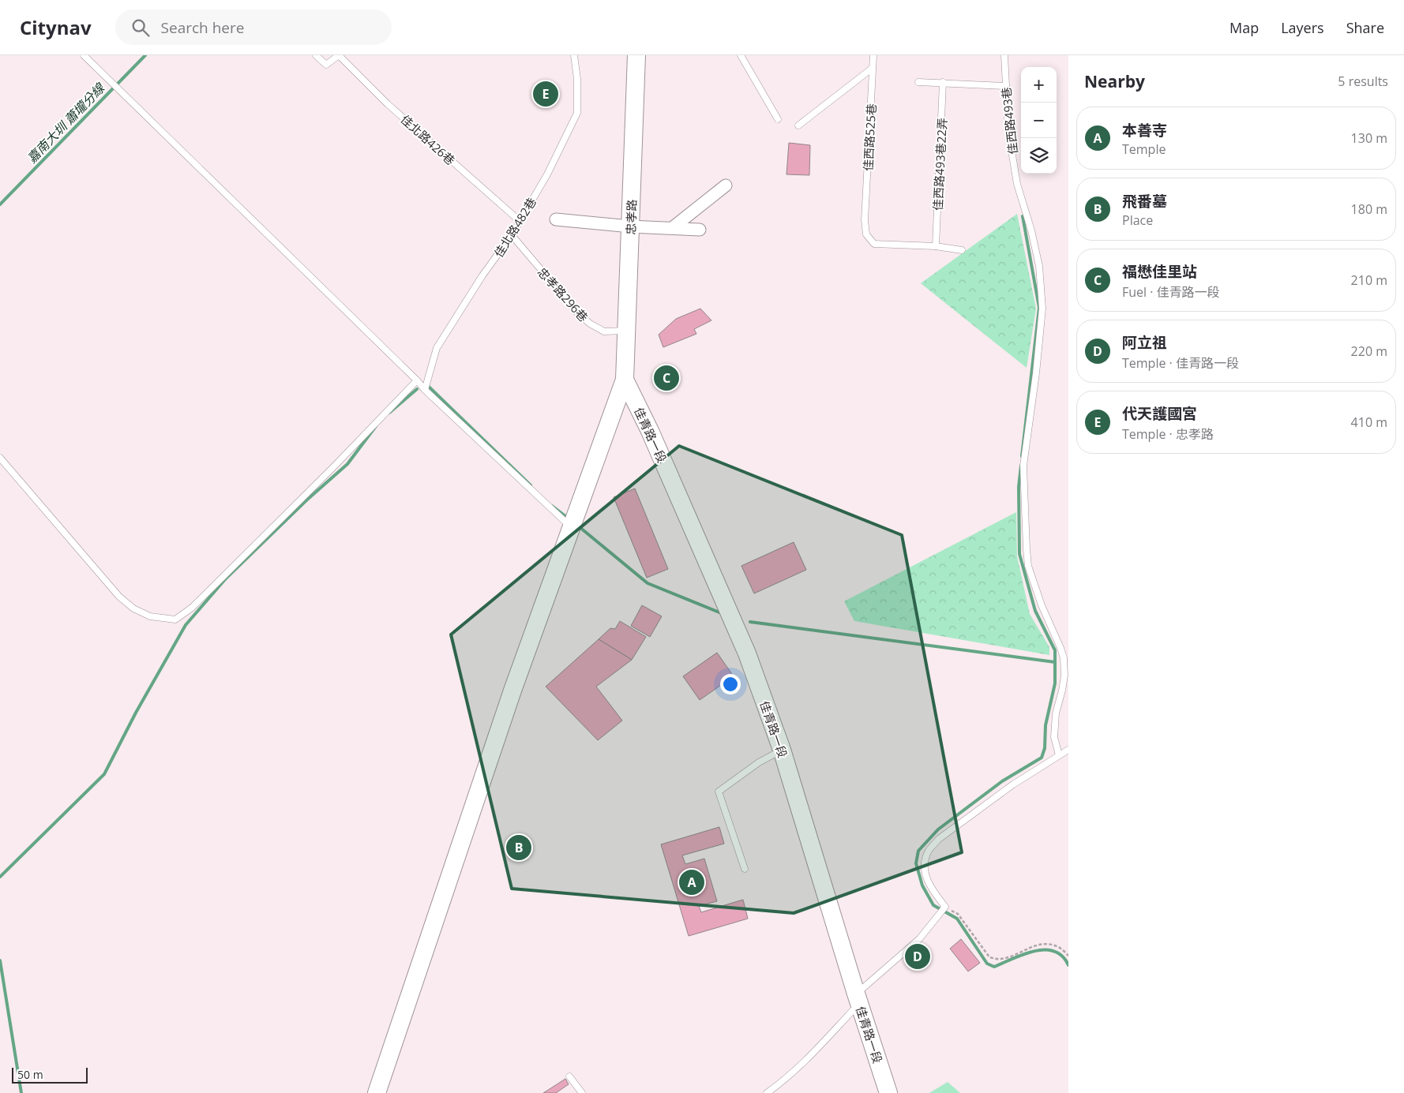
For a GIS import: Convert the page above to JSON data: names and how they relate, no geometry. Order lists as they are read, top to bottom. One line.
{"streets":{"street":["忠孝路","佳青路一段"],"lane":["佳西路493巷","佳西路525巷","佳北路426巷","佳西路493巷22弄","佳北路482巷","忠孝路296巷"]},"crossings":[["佳西路525巷","佳西路493巷22弄"],["佳北路426巷","佳北路482巷"],["忠孝路","忠孝路296巷"],["忠孝路","佳青路一段"],["佳北路482巷","忠孝路296巷"]],"water":["嘉南大圳 蕭壠分線"],"scale_bar":"50 m","page":{"header":"Citynav","search":"Search here","nav":["Map","Layers","Share"],"heading":["Nearby","5 results"],"map_buttons":["+","−"],"pins":["E","C","B","A","D"],"list":[{"mark":"A","name":"本善寺","note":"Temple","value":"130 m"},{"mark":"B","name":"飛番墓","note":"Place","value":"180 m"},{"mark":"C","name":"福懋佳里站","note":"Fuel · 佳青路一段","value":"210 m"},{"mark":"D","name":"阿立祖","note":"Temple · 佳青路一段","value":"220 m"},{"mark":"E","name":"代天護國宮","note":"Temple · 忠孝路","value":"410 m"}],"scale":"50 m"}}
